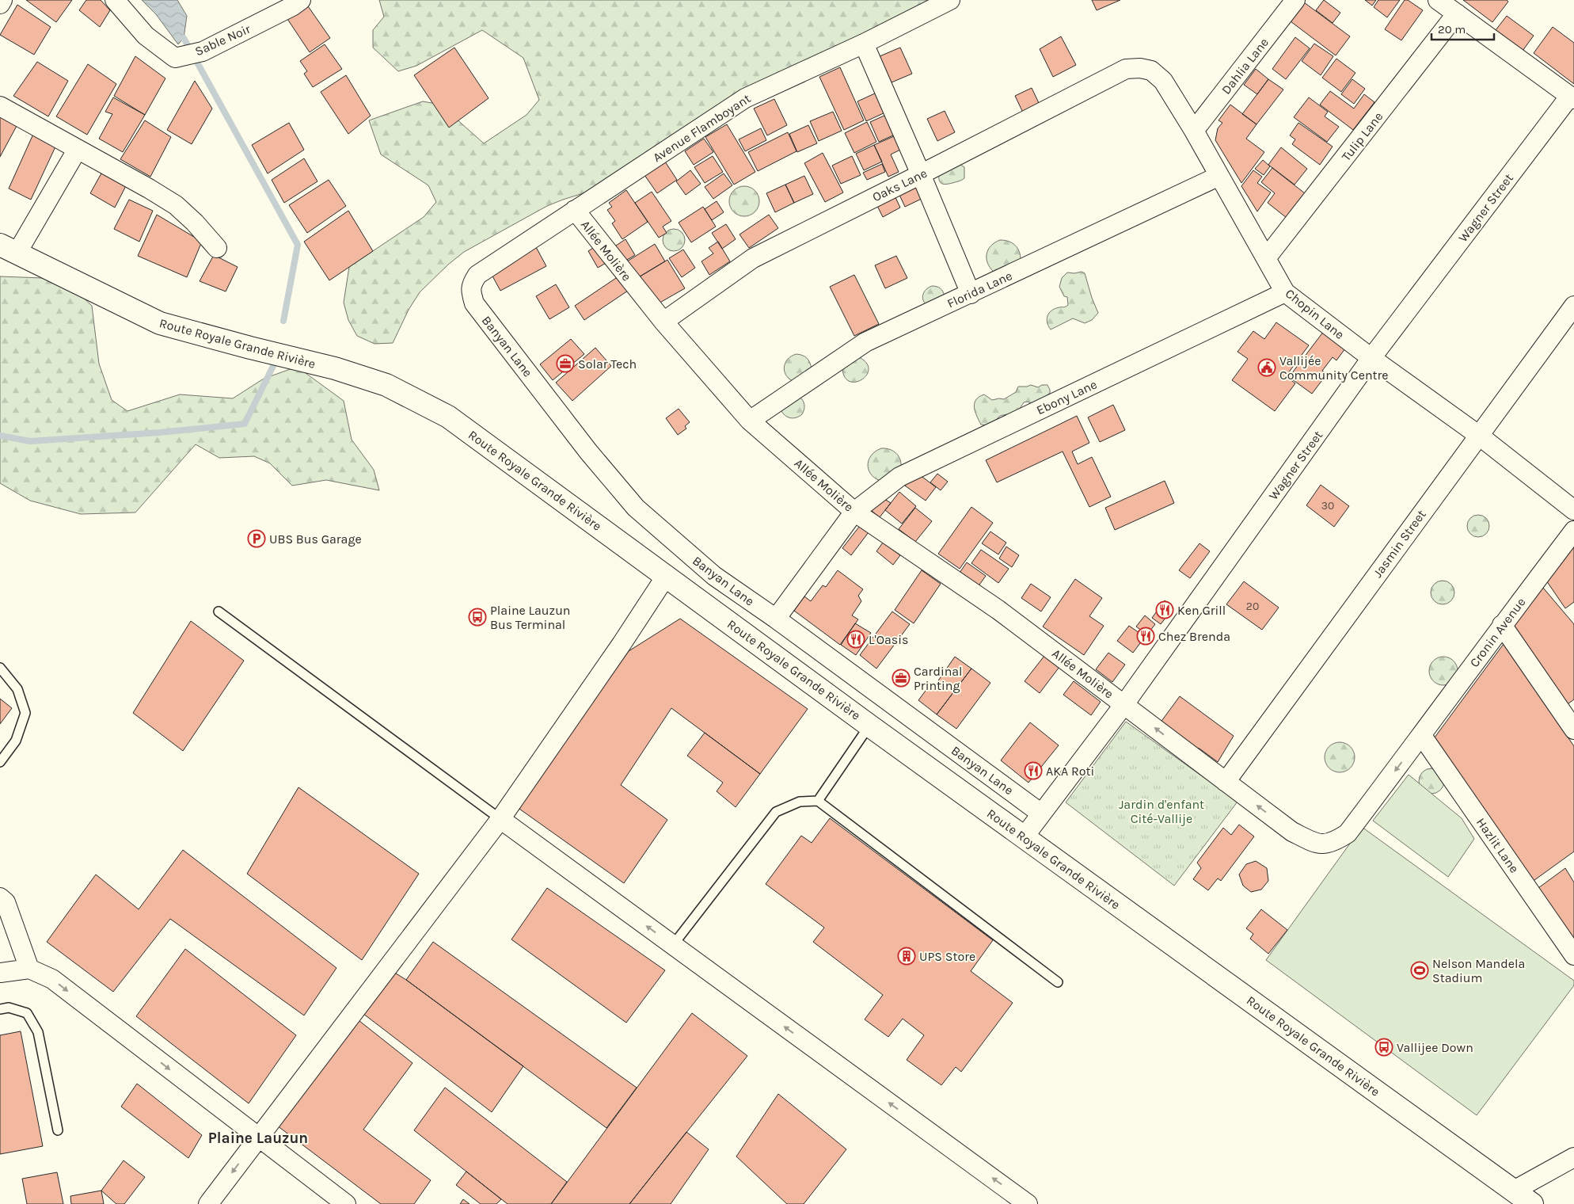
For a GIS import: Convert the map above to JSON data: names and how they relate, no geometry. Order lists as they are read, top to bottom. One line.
{"streets":{"main road":["Route Royale Grande Rivière"],"street":["Sable Noir","Dahlia Lane","Avenue Flamboyant","Tulip Lane","Oaks Lane","Wagner Street","Allée Molière","Florida Lane","Chopin Lane","Banyan Lane","Ebony Lane","Jasmin Street","Cronin Avenue","Hazlit Lane"]},"crossings":[["Dahlia Lane","Chopin Lane"],["Avenue Flamboyant","Allée Molière"],["Avenue Flamboyant","Banyan Lane"],["Tulip Lane","Chopin Lane"],["Oaks Lane","Allée Molière"],["Oaks Lane","Chopin Lane"],["Wagner Street","Allée Molière"],["Wagner Street","Chopin Lane"],["Wagner Street","Route Royale Grande Rivière"],["Wagner Street","Banyan Lane"],["Allée Molière","Florida Lane"],["Allée Molière","Ebony Lane"],["Allée Molière","Jasmin Street"],["Allée Molière","Cronin Avenue"],["Florida Lane","Chopin Lane"],["Chopin Lane","Ebony Lane"],["Chopin Lane","Jasmin Street"],["Banyan Lane","Ebony Lane"],["Jasmin Street","Cronin Avenue"],["Cronin Avenue","Hazlit Lane"]],"districts":["Plaine Lauzun"],"parks":["Jardin d'enfant Cité-Vallije"],"places":{"office":["Solar Tech","Cardinal Printing"],"public building":["Vallijée Community Centre"],"parking":["UBS Bus Garage"],"restaurant":["Ken Grill","Chez Brenda","L'Oasis","AKA Roti"],"bus stop":["Plaine Lauzun Bus Terminal","Vallijee Down"],"building":["UPS Store"],"sports":["Nelson Mandela Stadium"]},"house_numbers":["30","20"],"scale_bar":"20 m"}
